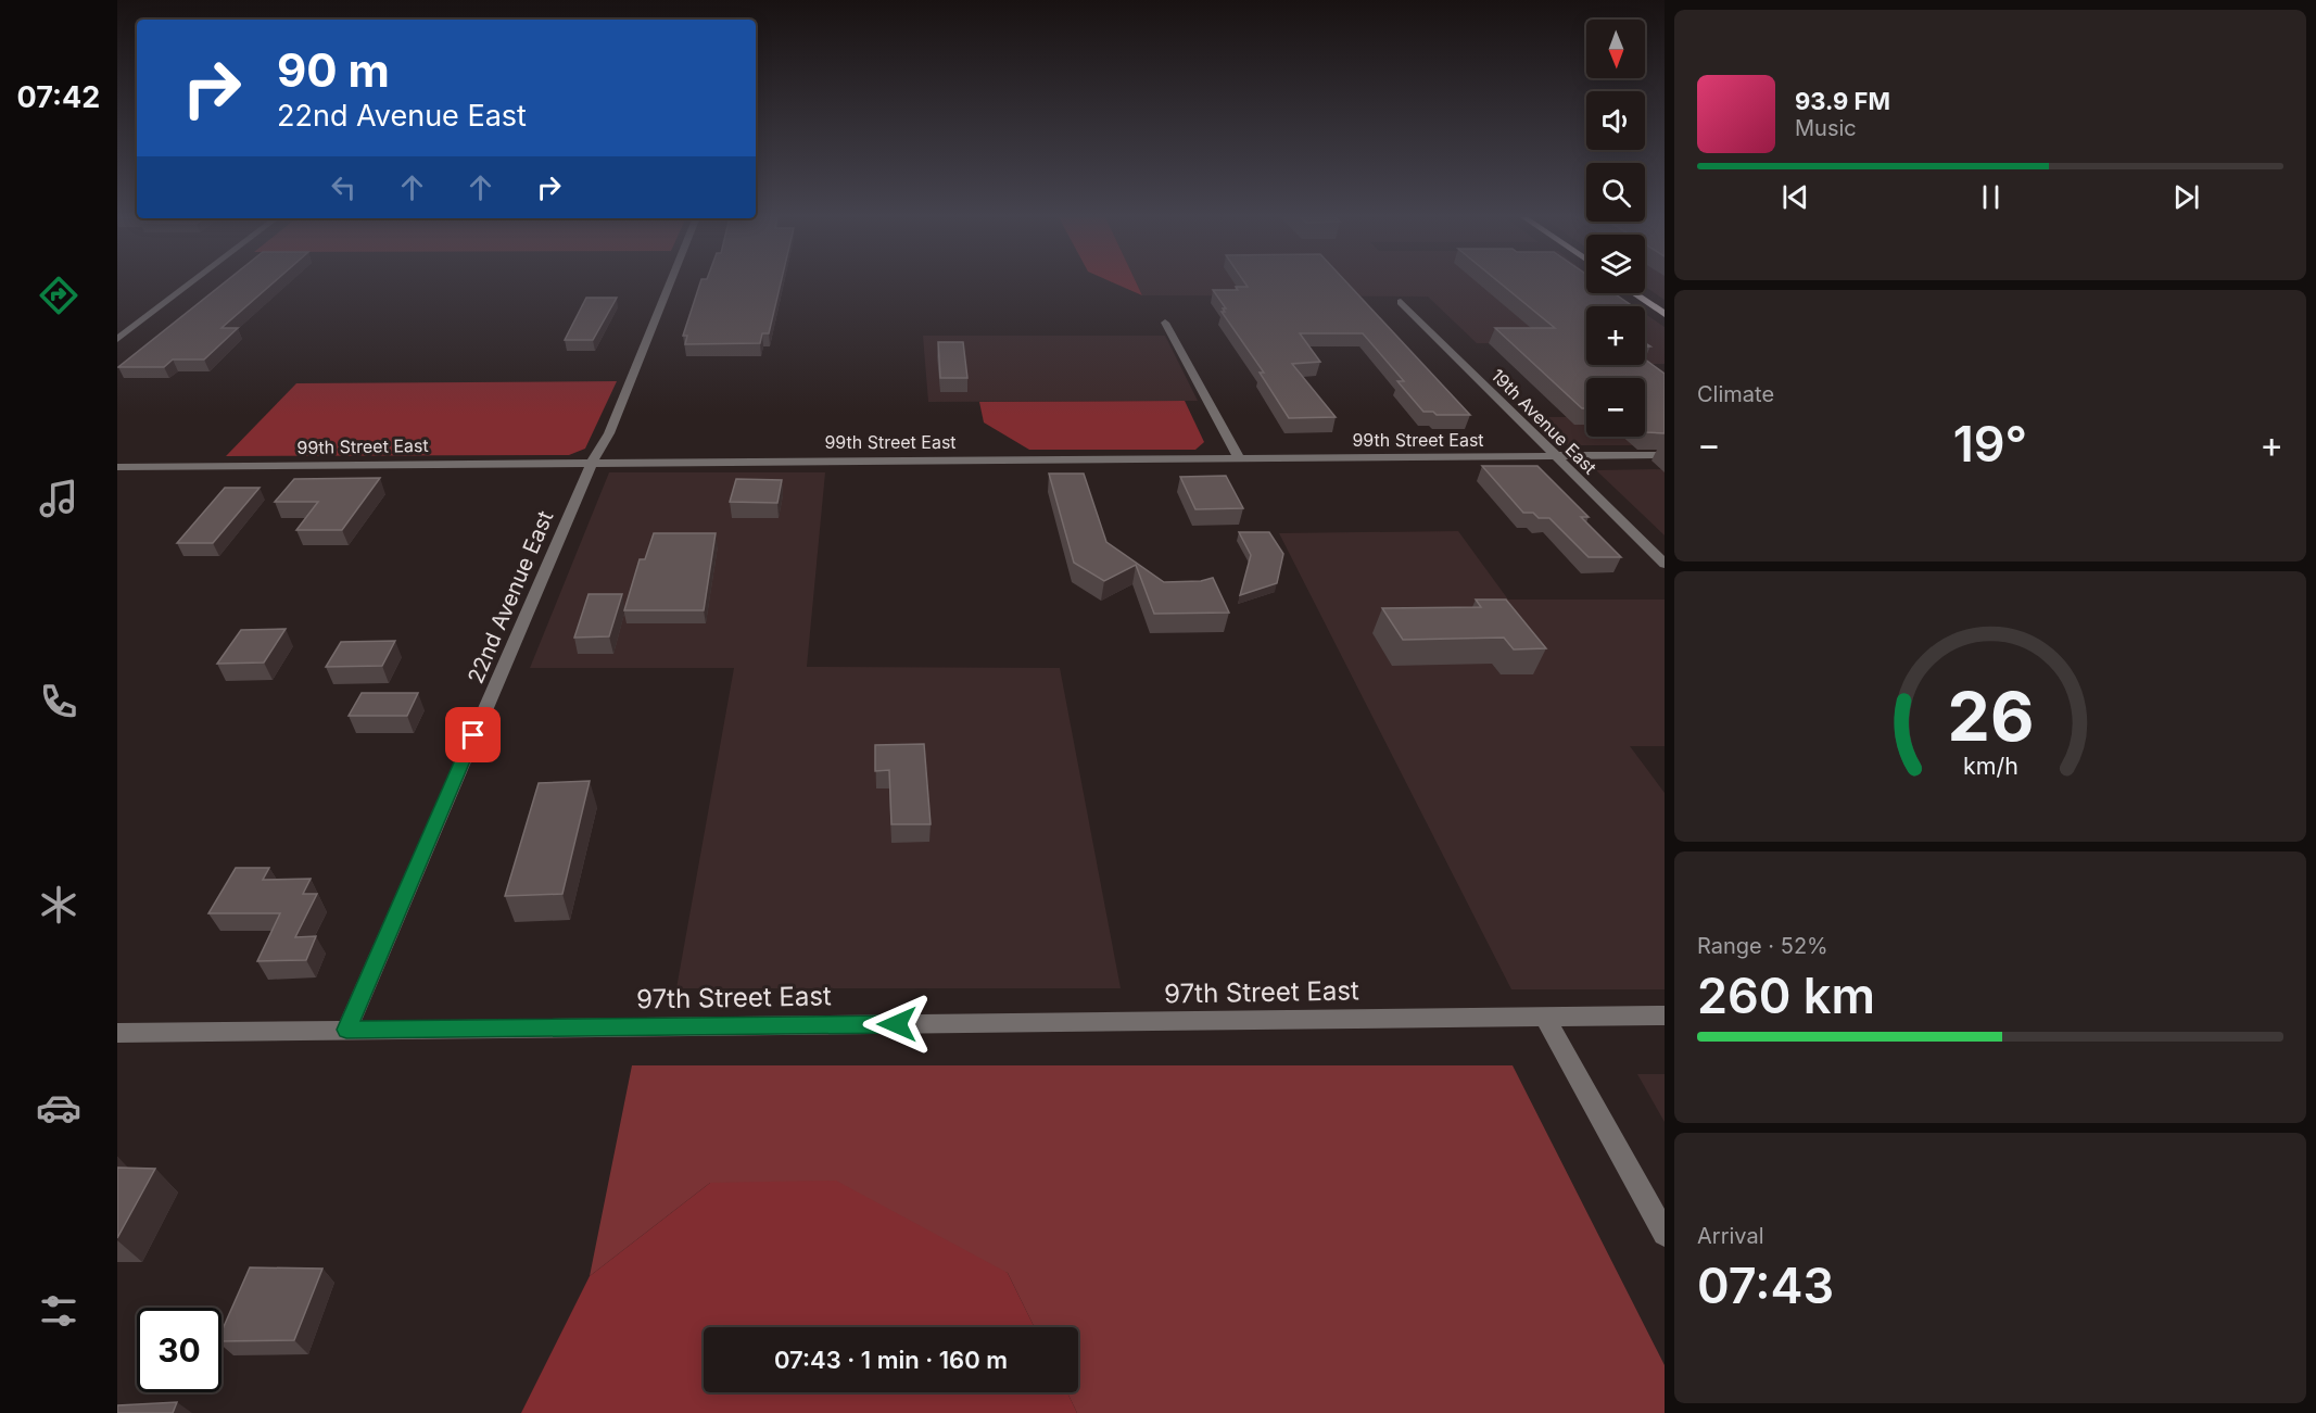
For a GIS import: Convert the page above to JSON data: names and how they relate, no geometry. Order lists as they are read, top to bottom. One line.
{"streets":{"street":["19th Avenue East","99th Street East","22nd Avenue East","97th Street East"]},"crossings":[["19th Avenue East","99th Street East"],["99th Street East","22nd Avenue East"],["22nd Avenue East","97th Street East"]],"north":"bottom","page":{"tabs":"07:42","map_buttons":["+","−"],"turn":["90 m","22nd Avenue East"],"song":["93.9 FM","Music"],"tile":["Climate",["Range · 52%","260 km"],["Arrival","07:43"]],"heat":["−","19°","+"],"limit":"30","trip":"07:43 · 1 min · 160 m","gauge":["26","km/h"]}}
